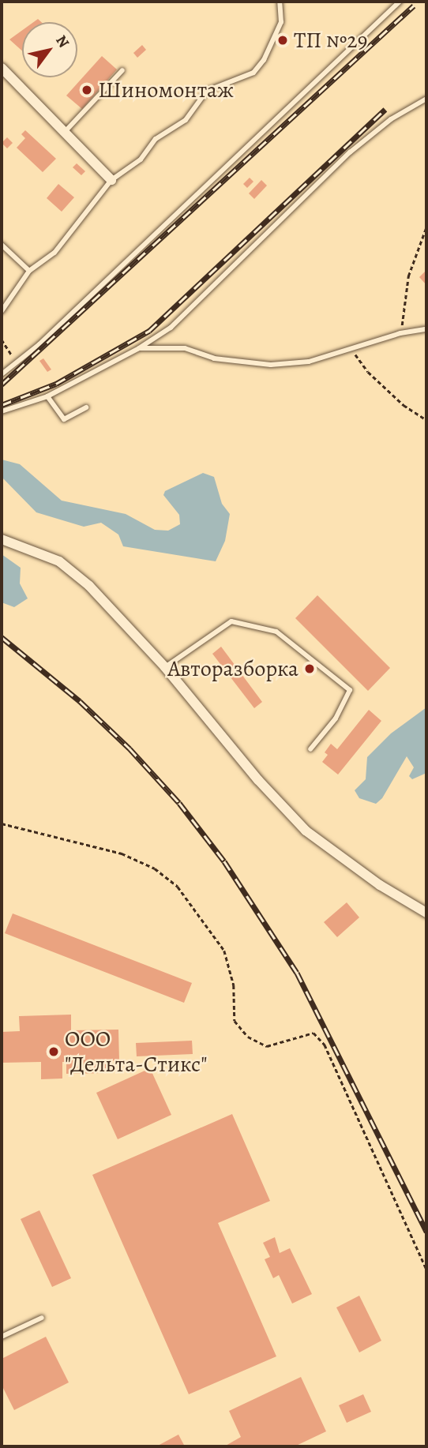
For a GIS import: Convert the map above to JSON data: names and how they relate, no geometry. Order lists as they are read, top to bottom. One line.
{"places":["ТП №29","Шиномонтаж","Авторазборка","ООО \"Дельта-Стикс\""],"north":"top right"}
